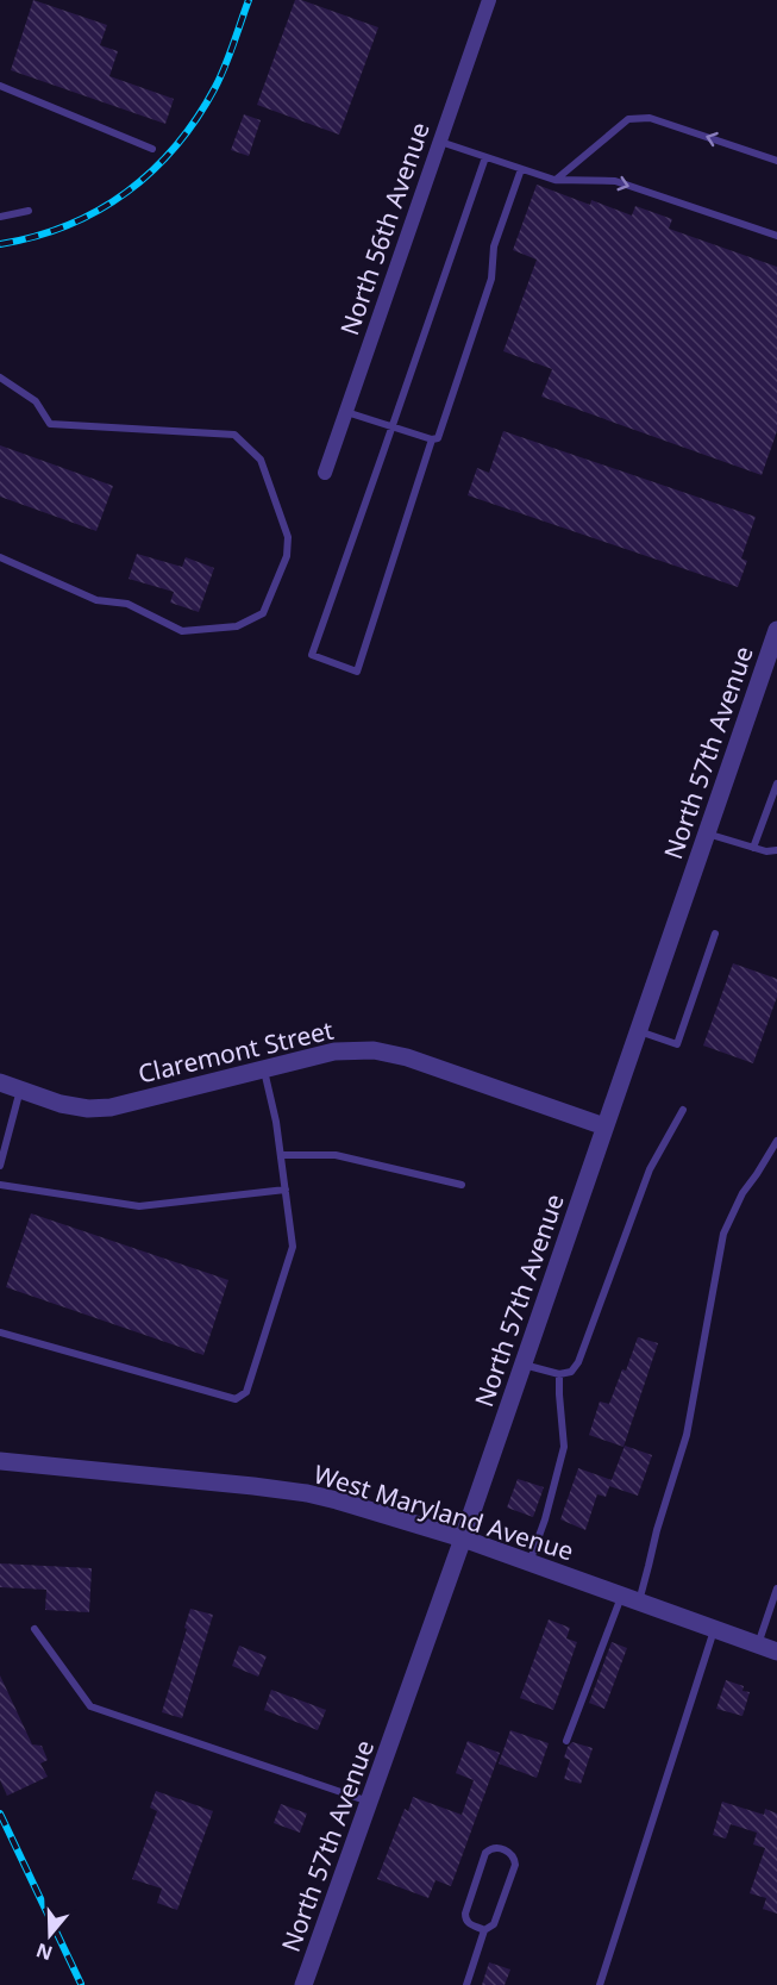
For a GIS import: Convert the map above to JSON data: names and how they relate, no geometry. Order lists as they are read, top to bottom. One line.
{"streets":{"street":["North 56th Avenue","North 57th Avenue","Claremont Street","West Maryland Avenue"]},"crossings":[["North 57th Avenue","Claremont Street"],["North 57th Avenue","West Maryland Avenue"]],"north":"bottom"}
